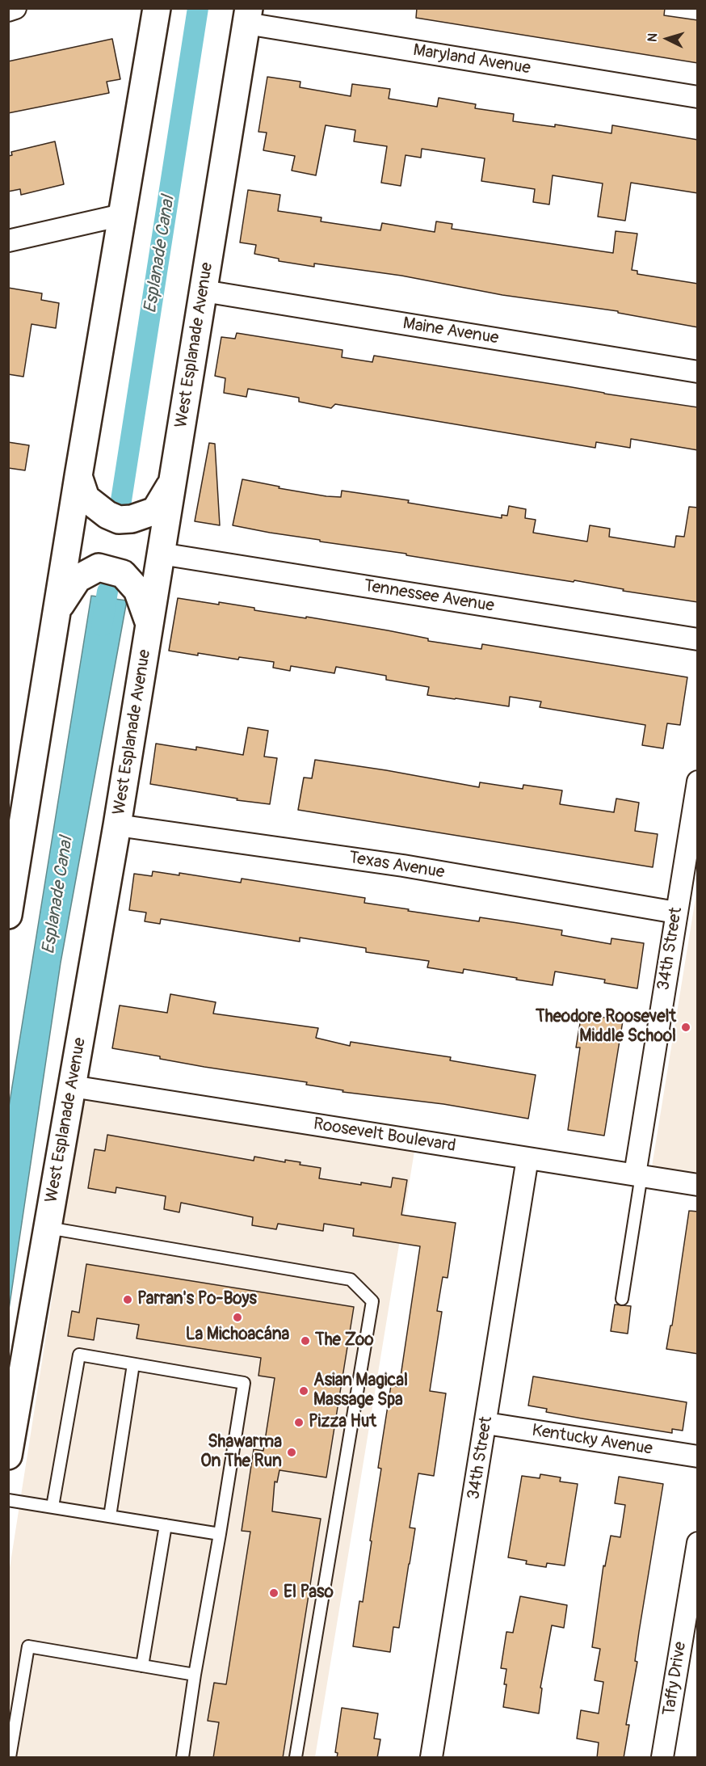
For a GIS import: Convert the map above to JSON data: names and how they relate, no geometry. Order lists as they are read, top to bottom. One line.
{"streets":{"main road":["West Esplanade Avenue"],"street":["Maryland Avenue","Maine Avenue","Tennessee Avenue","Texas Avenue","34th Street","Roosevelt Boulevard","Kentucky Avenue","Taffy Drive"]},"crossings":[["Maryland Avenue","West Esplanade Avenue"],["Maine Avenue","West Esplanade Avenue"],["West Esplanade Avenue","Tennessee Avenue"],["West Esplanade Avenue","Texas Avenue"],["West Esplanade Avenue","Roosevelt Boulevard"],["Texas Avenue","34th Street"],["34th Street","Roosevelt Boulevard"],["34th Street","Kentucky Avenue"]],"water":["Esplanade Canal"],"places":["Theodore Roosevelt Middle School","Parran's Po-Boys","La Michoacána","The Zoo","Asian Magical Massage Spa","Pizza Hut","Shawarma On The Run","El Paso"],"north":"left"}
